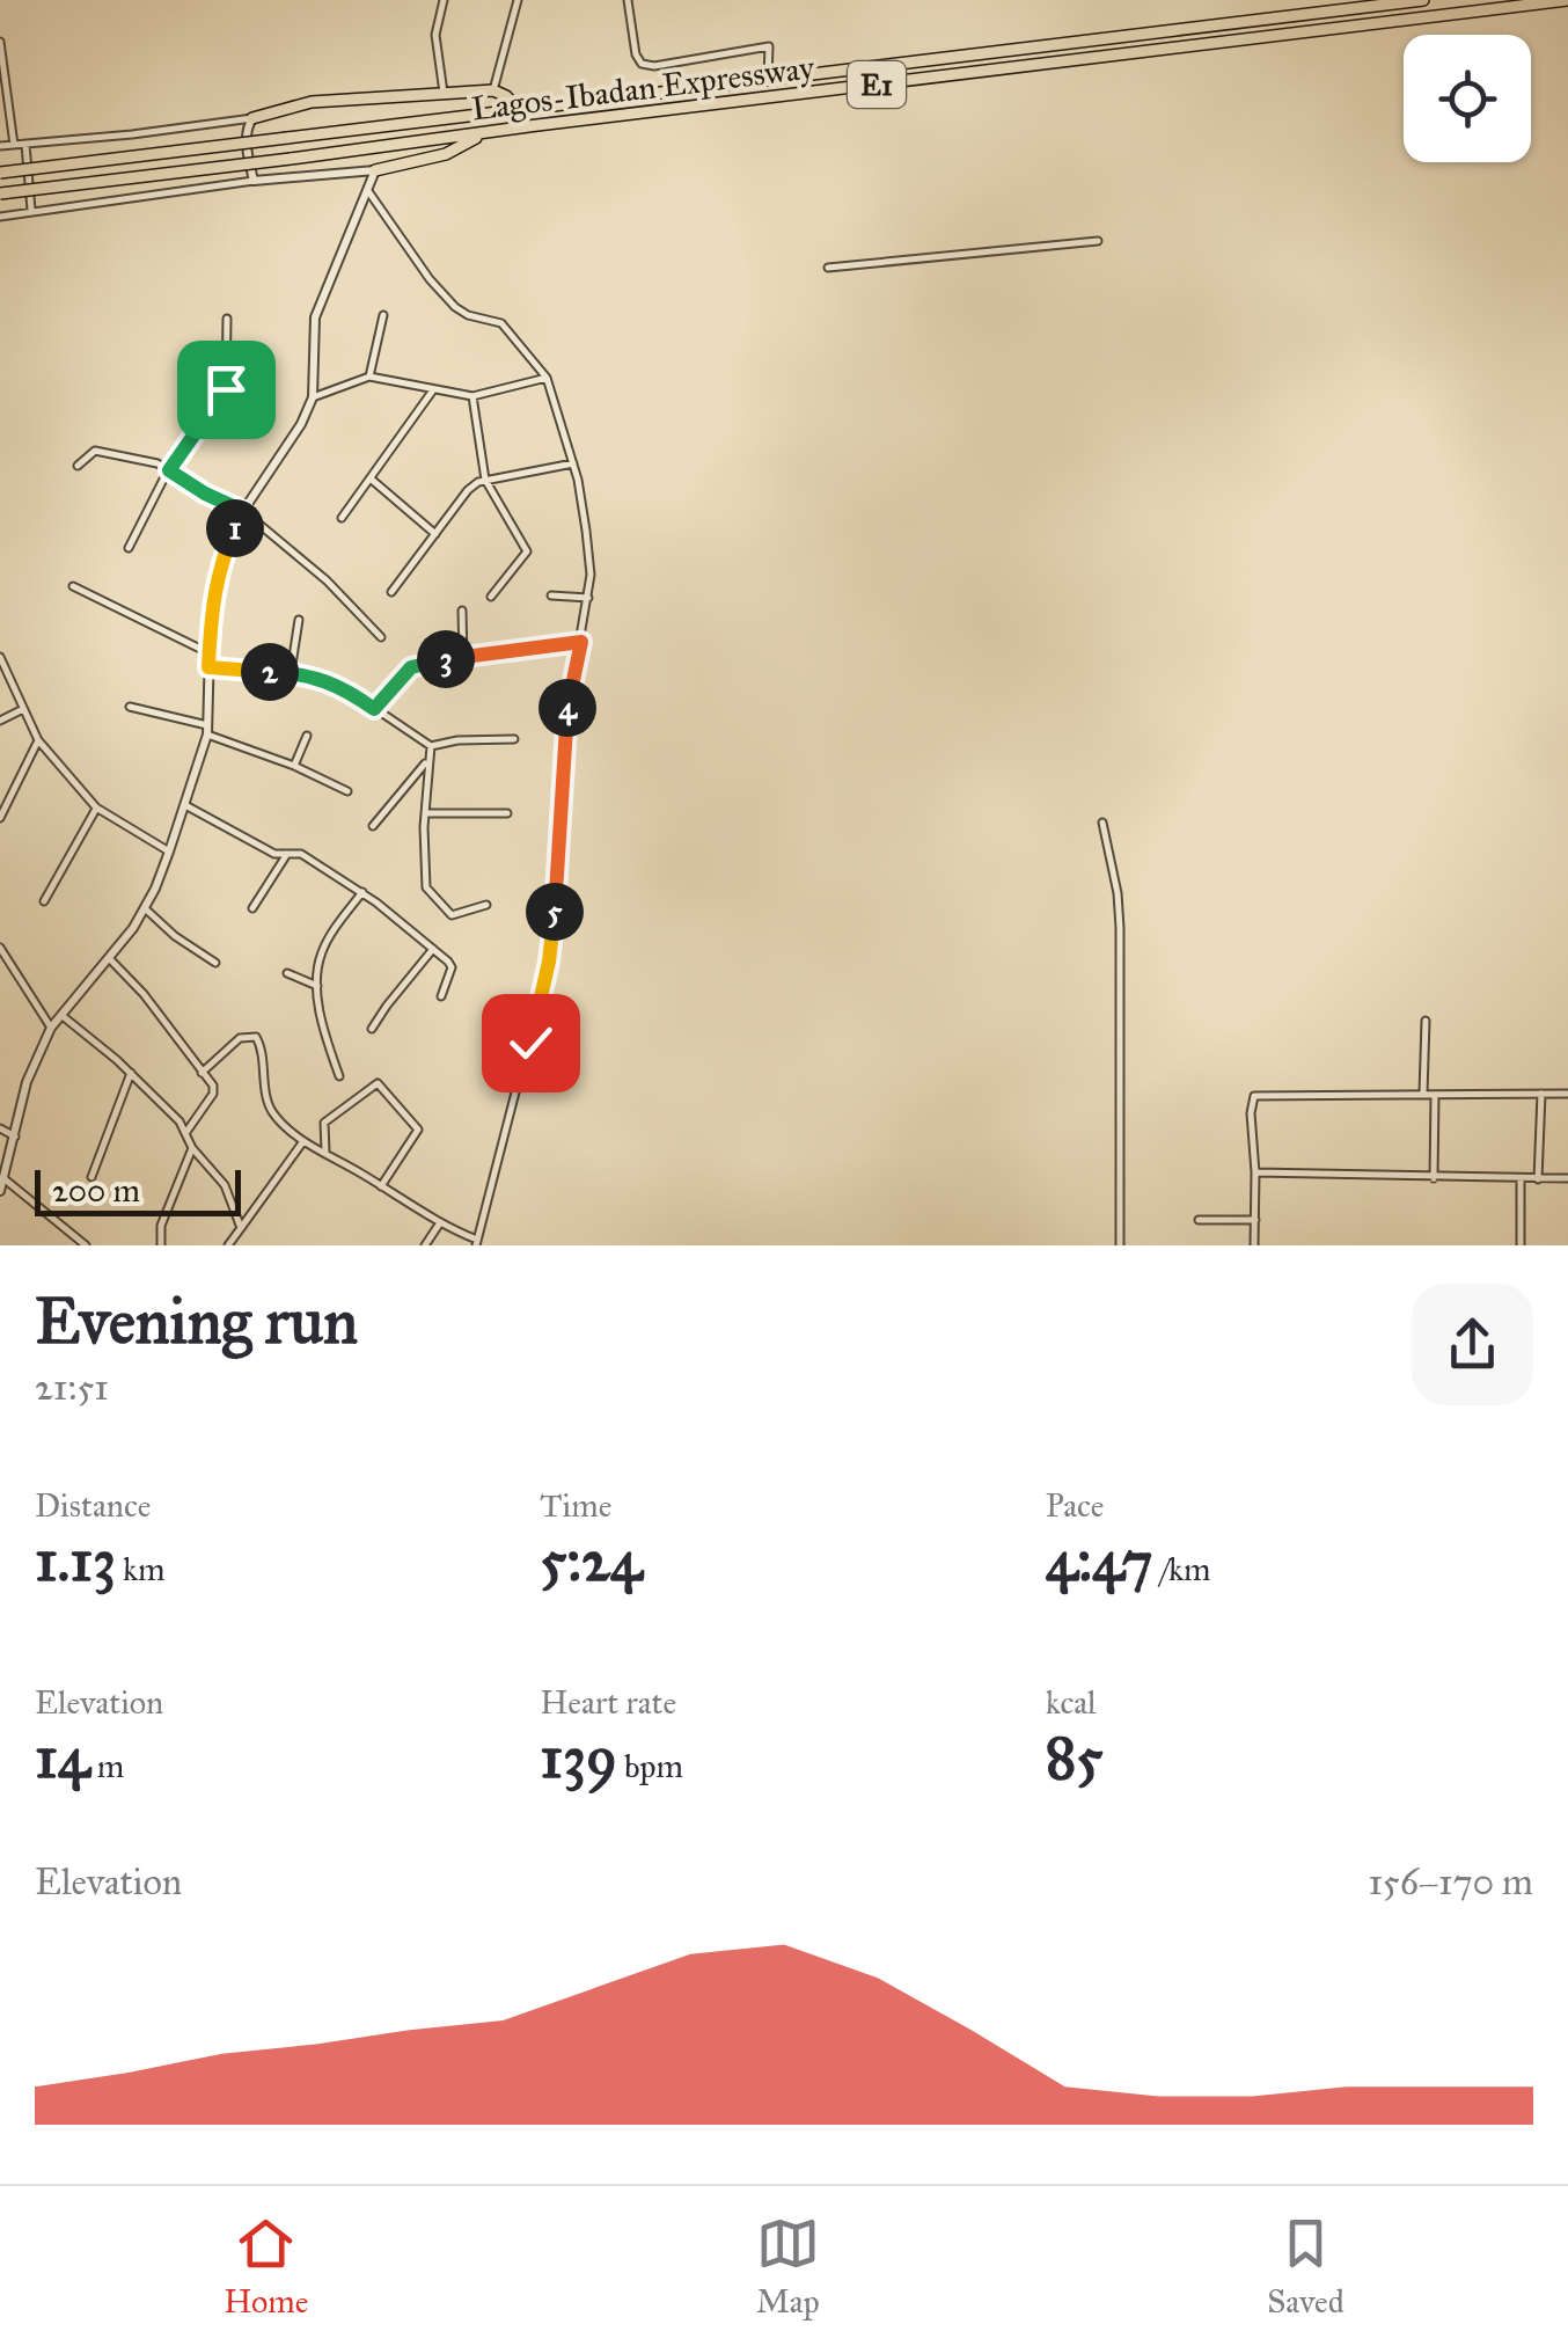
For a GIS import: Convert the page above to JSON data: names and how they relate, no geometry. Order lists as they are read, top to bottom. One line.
{"streets":{"highway":["E1","Lagos-Ibadan Expressway"]},"scale_bar":"200 m","page":{"pins":["1","3","2","4","5"],"scale":"200 m","heading":["Evening run","21:51"],"stats":[["Distance","1.13 km"],["Time","5:24"],["Pace","4:47 /km"],["Elevation","14 m"],["Heart rate","139 bpm"],["kcal","85"]],"chart":["Elevation","156–170 m"],"tabs":["Home","Map","Saved"]}}
